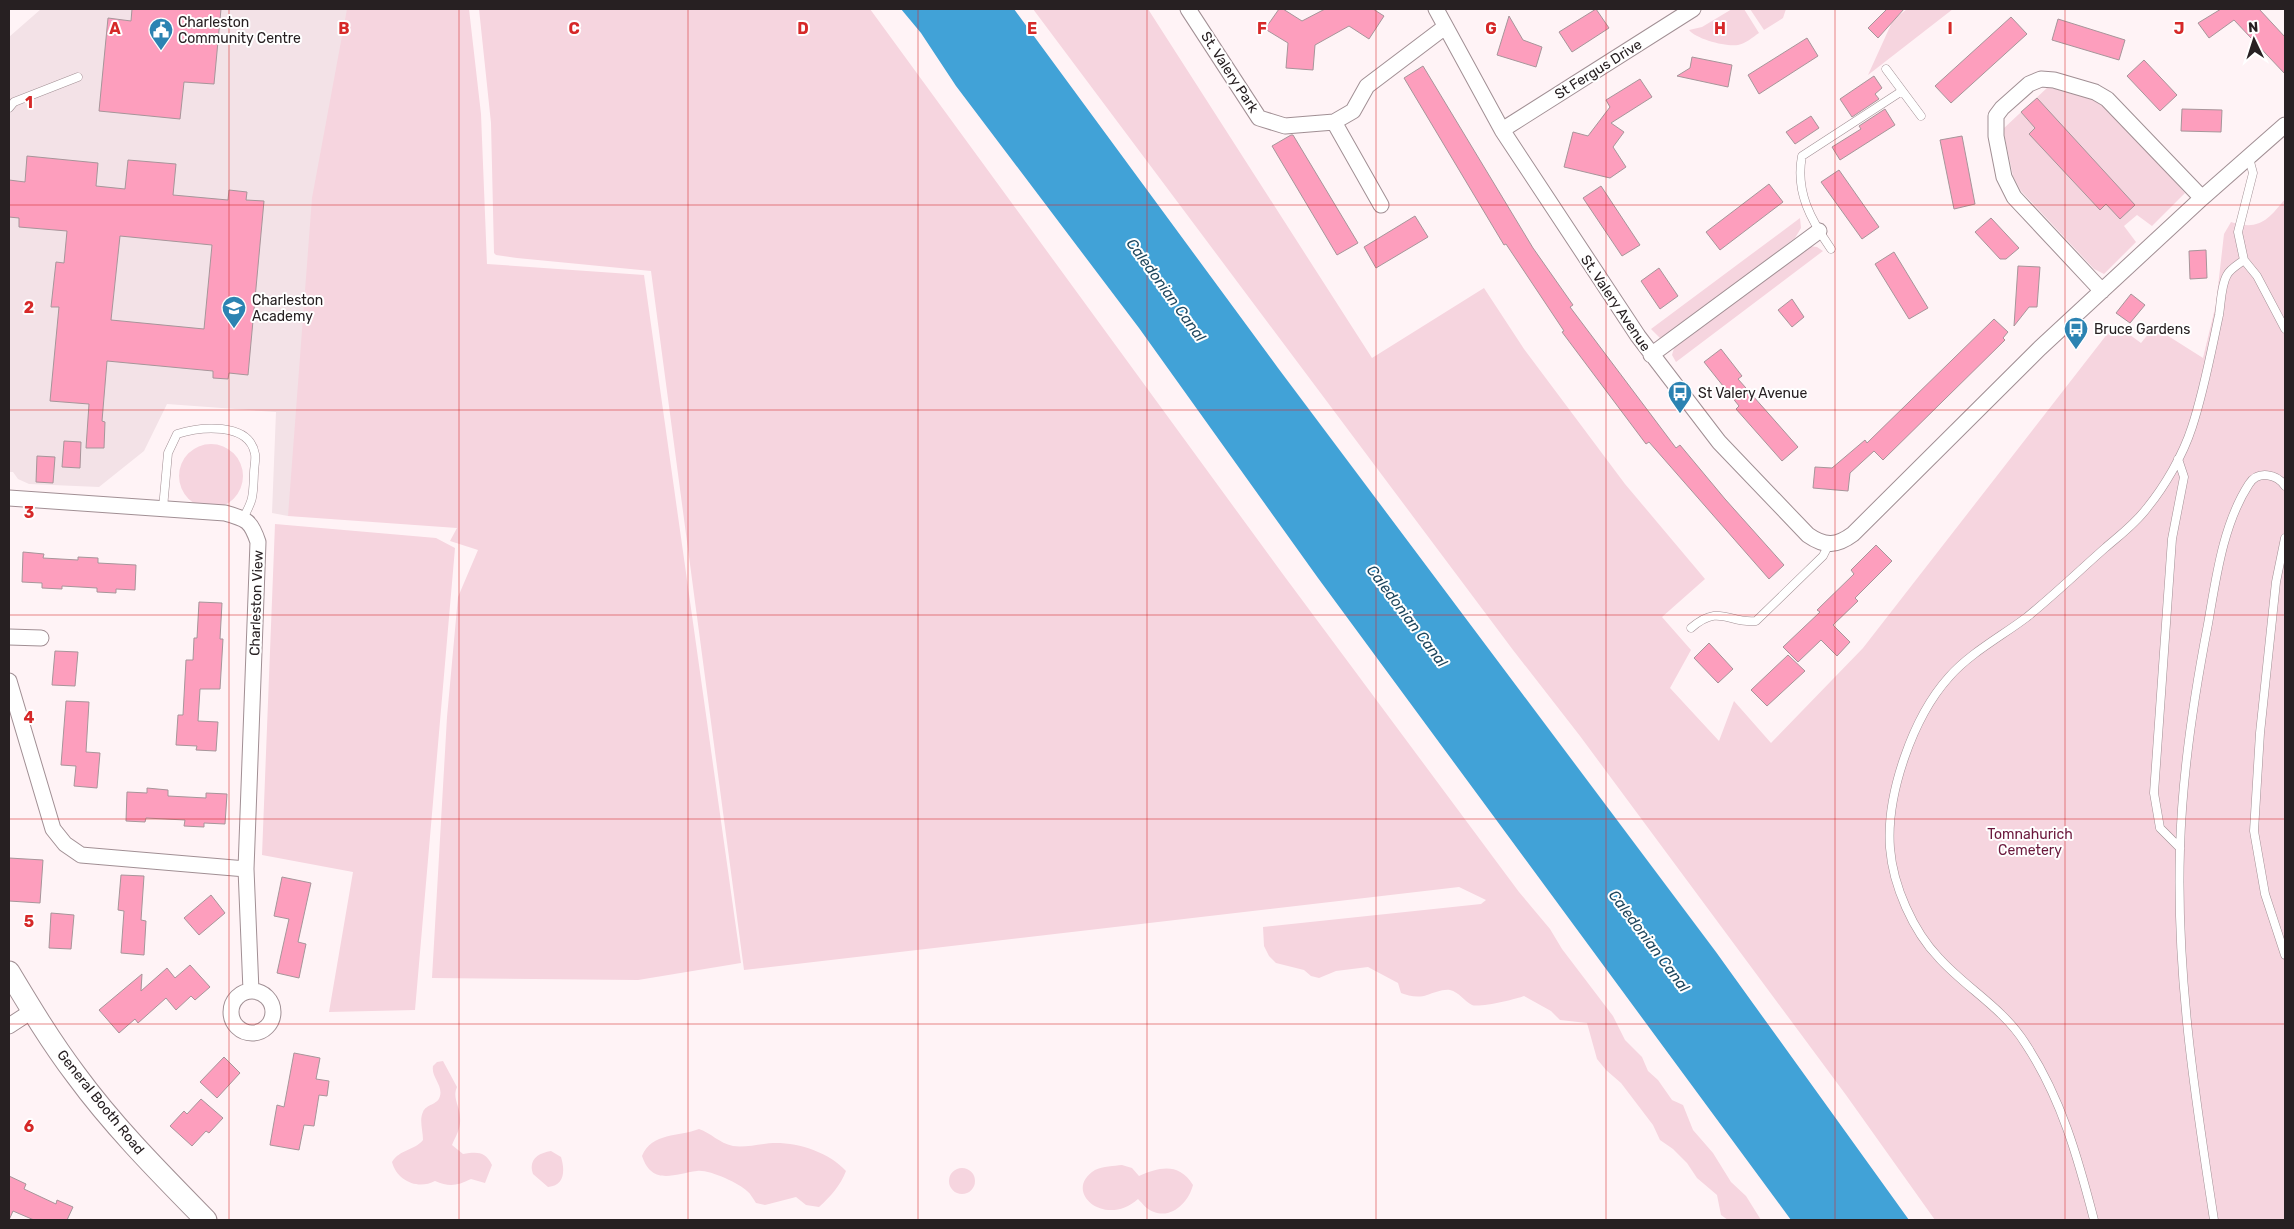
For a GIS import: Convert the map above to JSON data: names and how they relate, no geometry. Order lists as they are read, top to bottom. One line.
{"streets":{"street":["St Fergus Drive","St. Valery Park","St. Valery Avenue","Charleston View","General Booth Road"]},"crossings":[["St Fergus Drive","St. Valery Avenue"]],"water":["Caledonian Canal"],"parks":["Tomnahurich Cemetery"],"places":{"public building":["Charleston Community Centre"],"school or university":["Charleston Academy"],"bus stop":["Bruce Gardens","St Valery Avenue"]},"north":"top","grid":{"columns":["A","B","C","D","E","F","G","H","I","J"],"rows":["1","2","3","4","5","6"]}}
